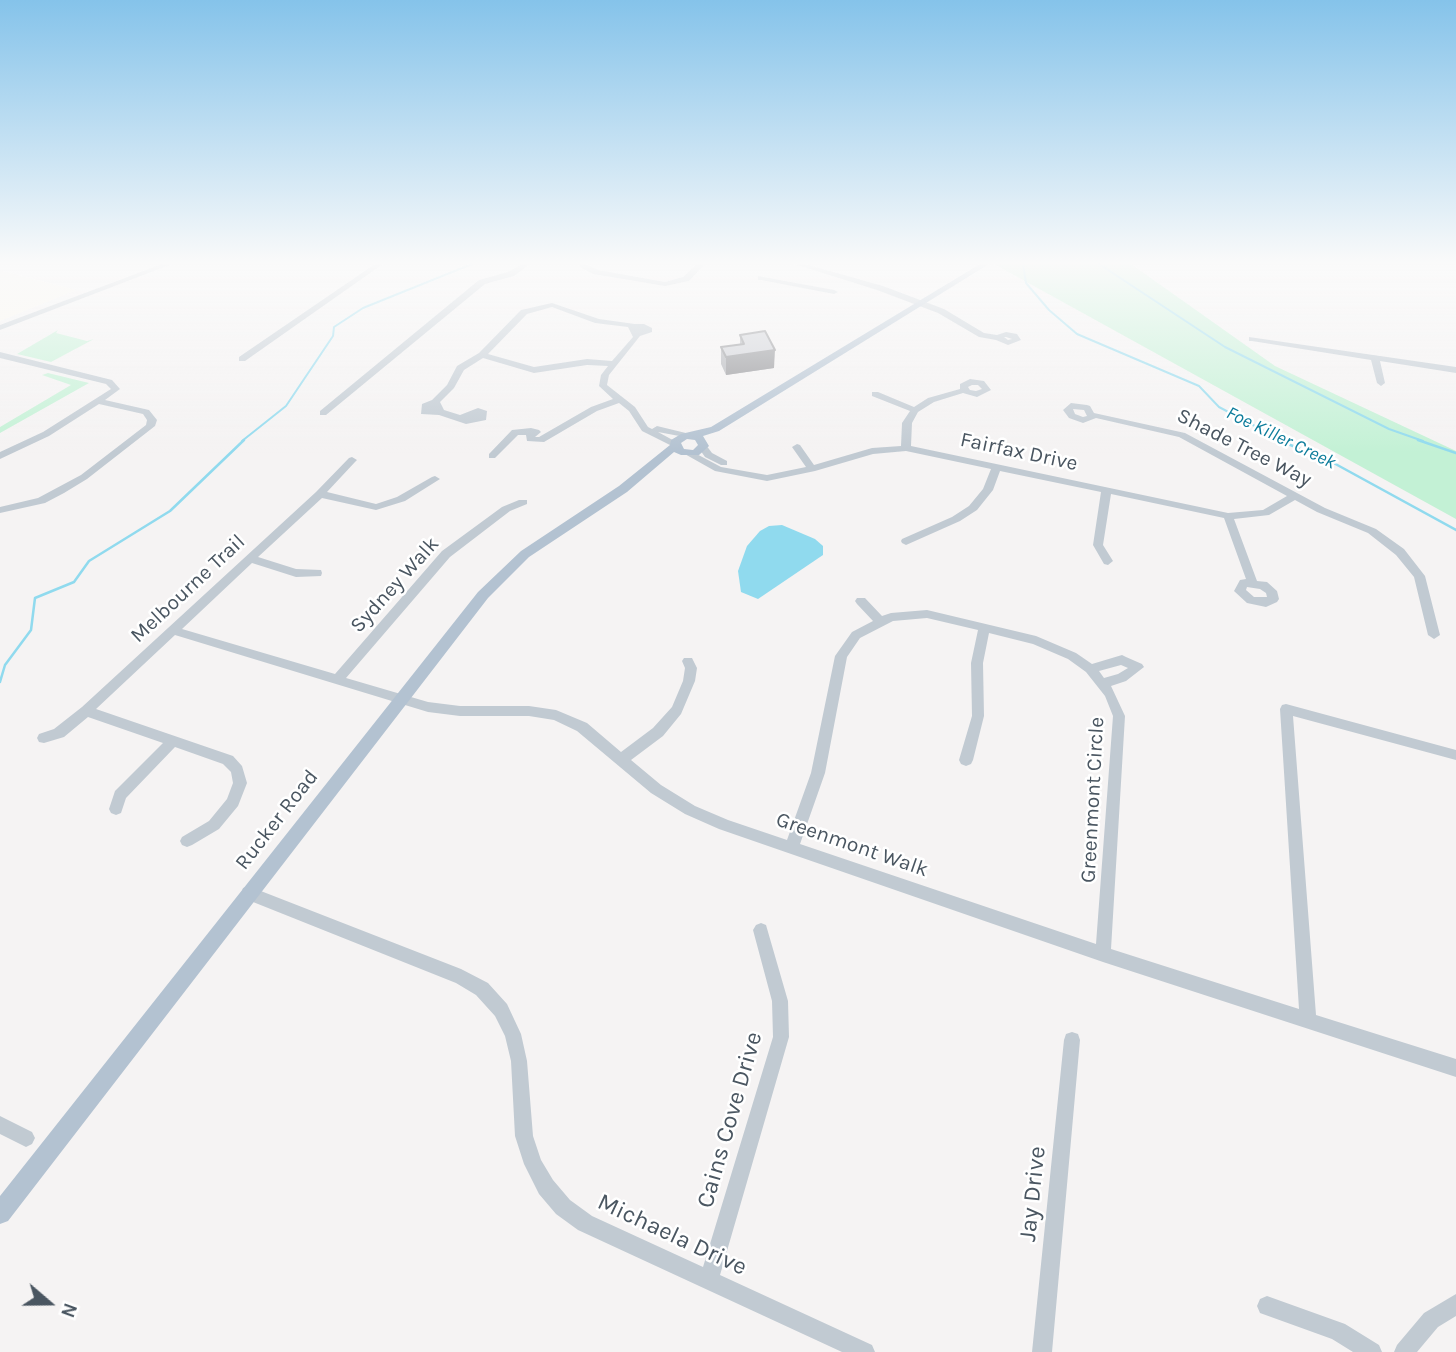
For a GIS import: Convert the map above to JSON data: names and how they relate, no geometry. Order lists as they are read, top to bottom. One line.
{"streets":{"main road":["Rucker Road"],"street":["Shade Tree Way","Fairfax Drive","Sydney Walk","Melbourne Trail","Greenmont Circle","Greenmont Walk","Cains Cove Drive","Jay Drive","Michaela Drive"]},"crossings":[["Shade Tree Way","Fairfax Drive"],["Fairfax Drive","Rucker Road"],["Sydney Walk","Greenmont Walk"],["Melbourne Trail","Greenmont Walk"],["Greenmont Circle","Greenmont Walk"],["Rucker Road","Greenmont Walk"],["Rucker Road","Michaela Drive"],["Cains Cove Drive","Michaela Drive"]],"water":["Foe Killer Creek"],"north":"right"}
